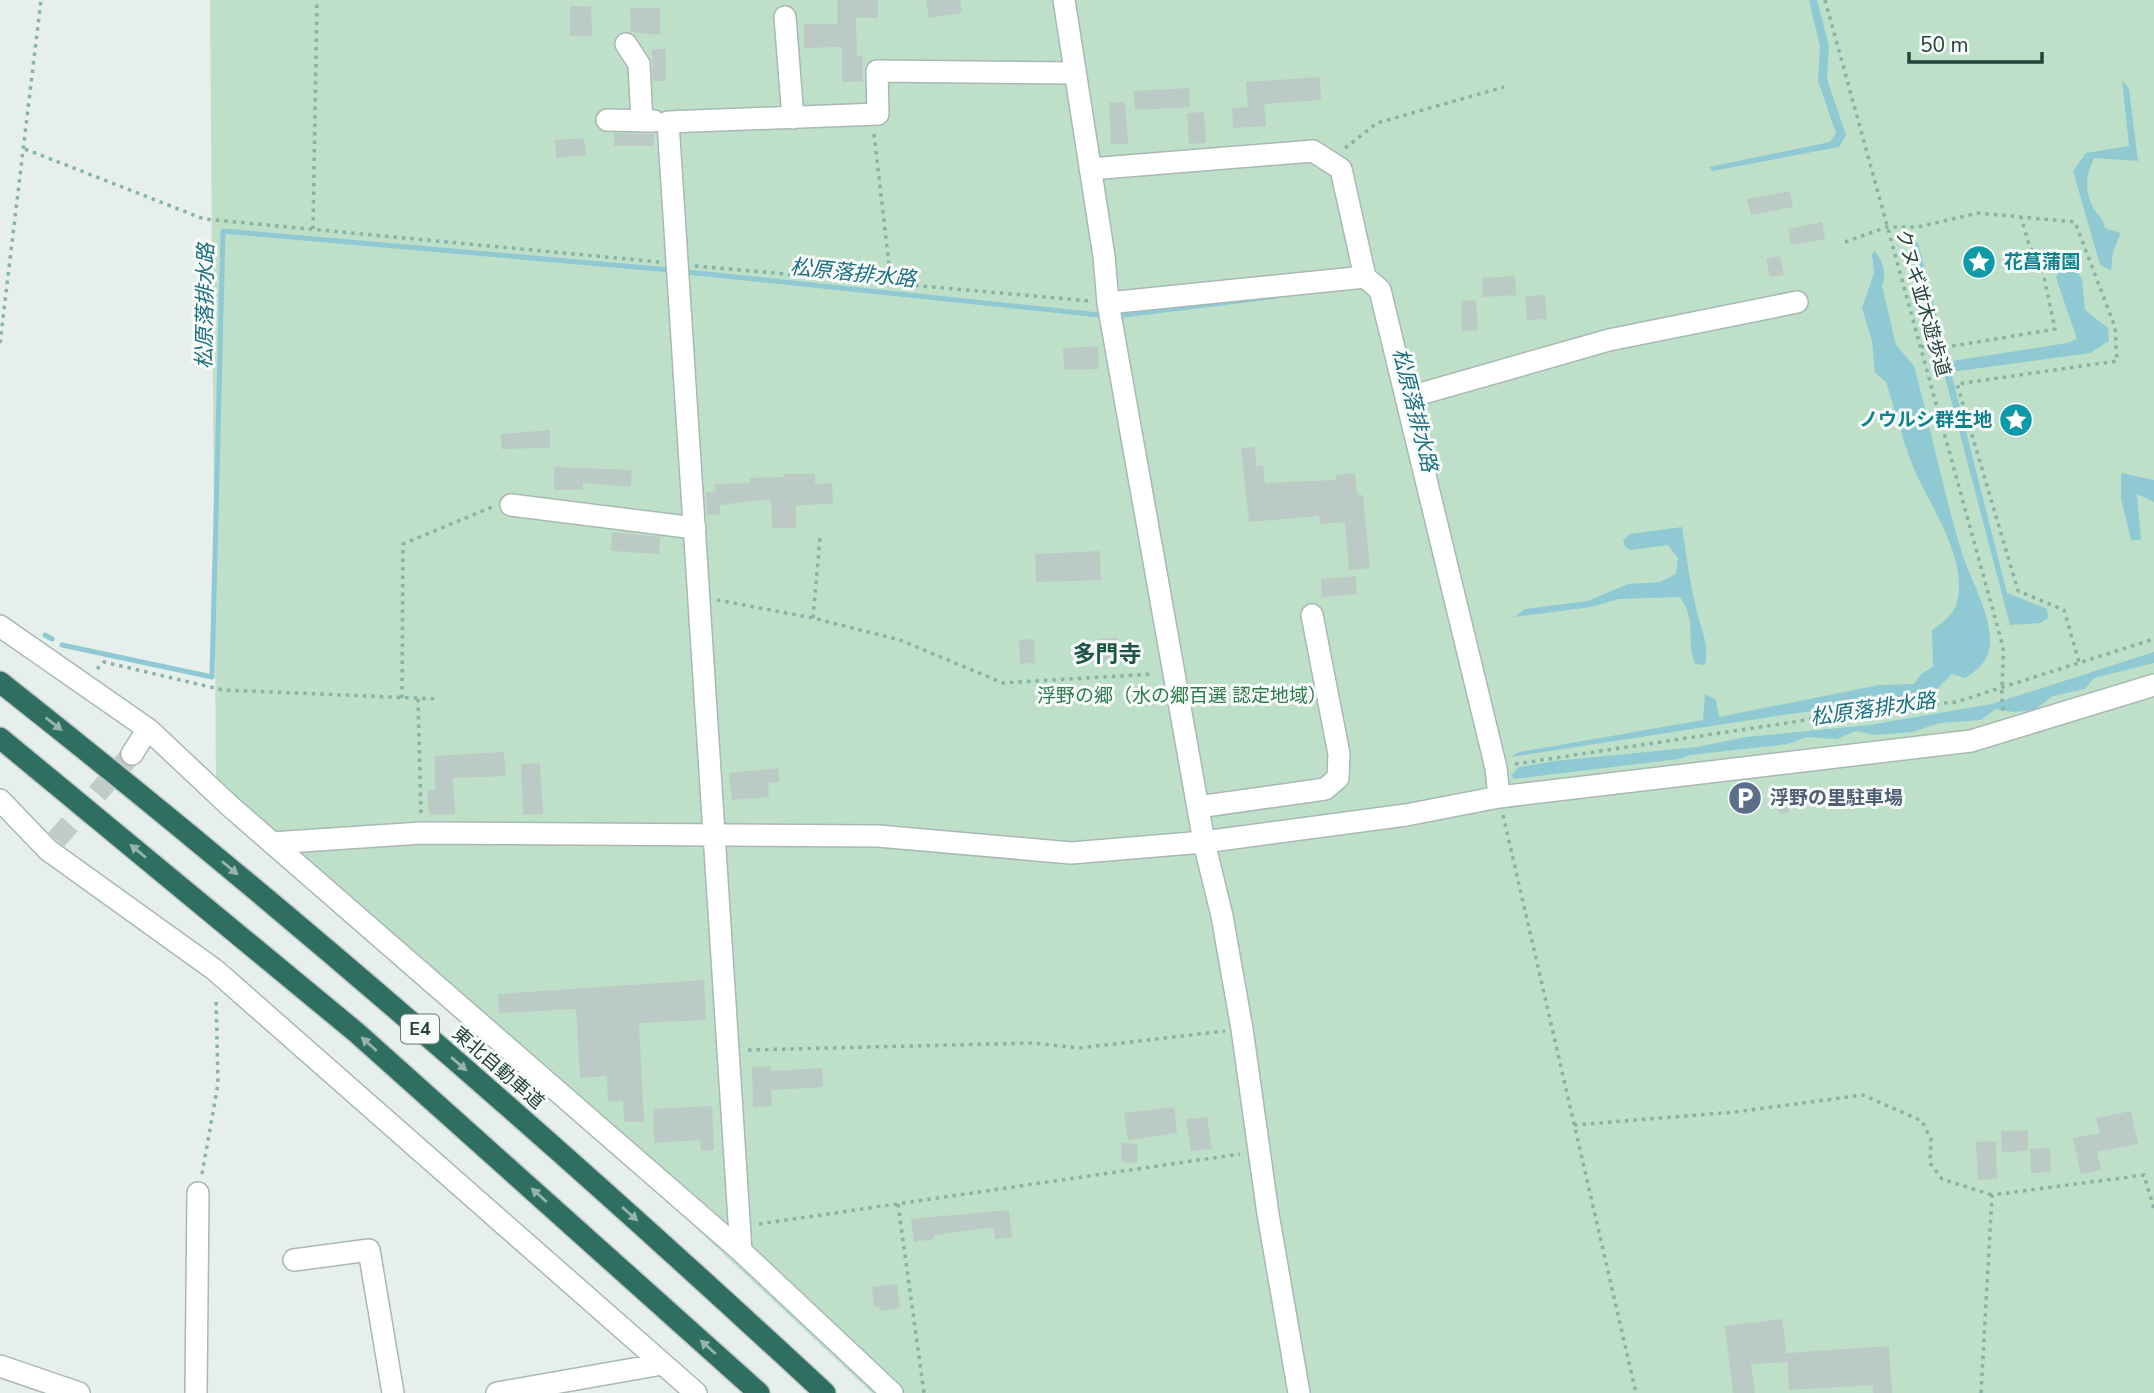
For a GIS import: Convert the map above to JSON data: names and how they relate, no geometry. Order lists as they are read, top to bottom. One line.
{"streets":{"highway":["E4","東北自動車道"],"path":["クヌギ並木遊歩道"]},"districts":["多門寺"],"water":["松原落排水路"],"parks":["浮野の郷（水の郷百選 認定地域）"],"places":{"place":["花菖蒲園","ノウルシ群生地"],"parking":["浮野の里駐車場"]},"scale_bar":"50 m"}
